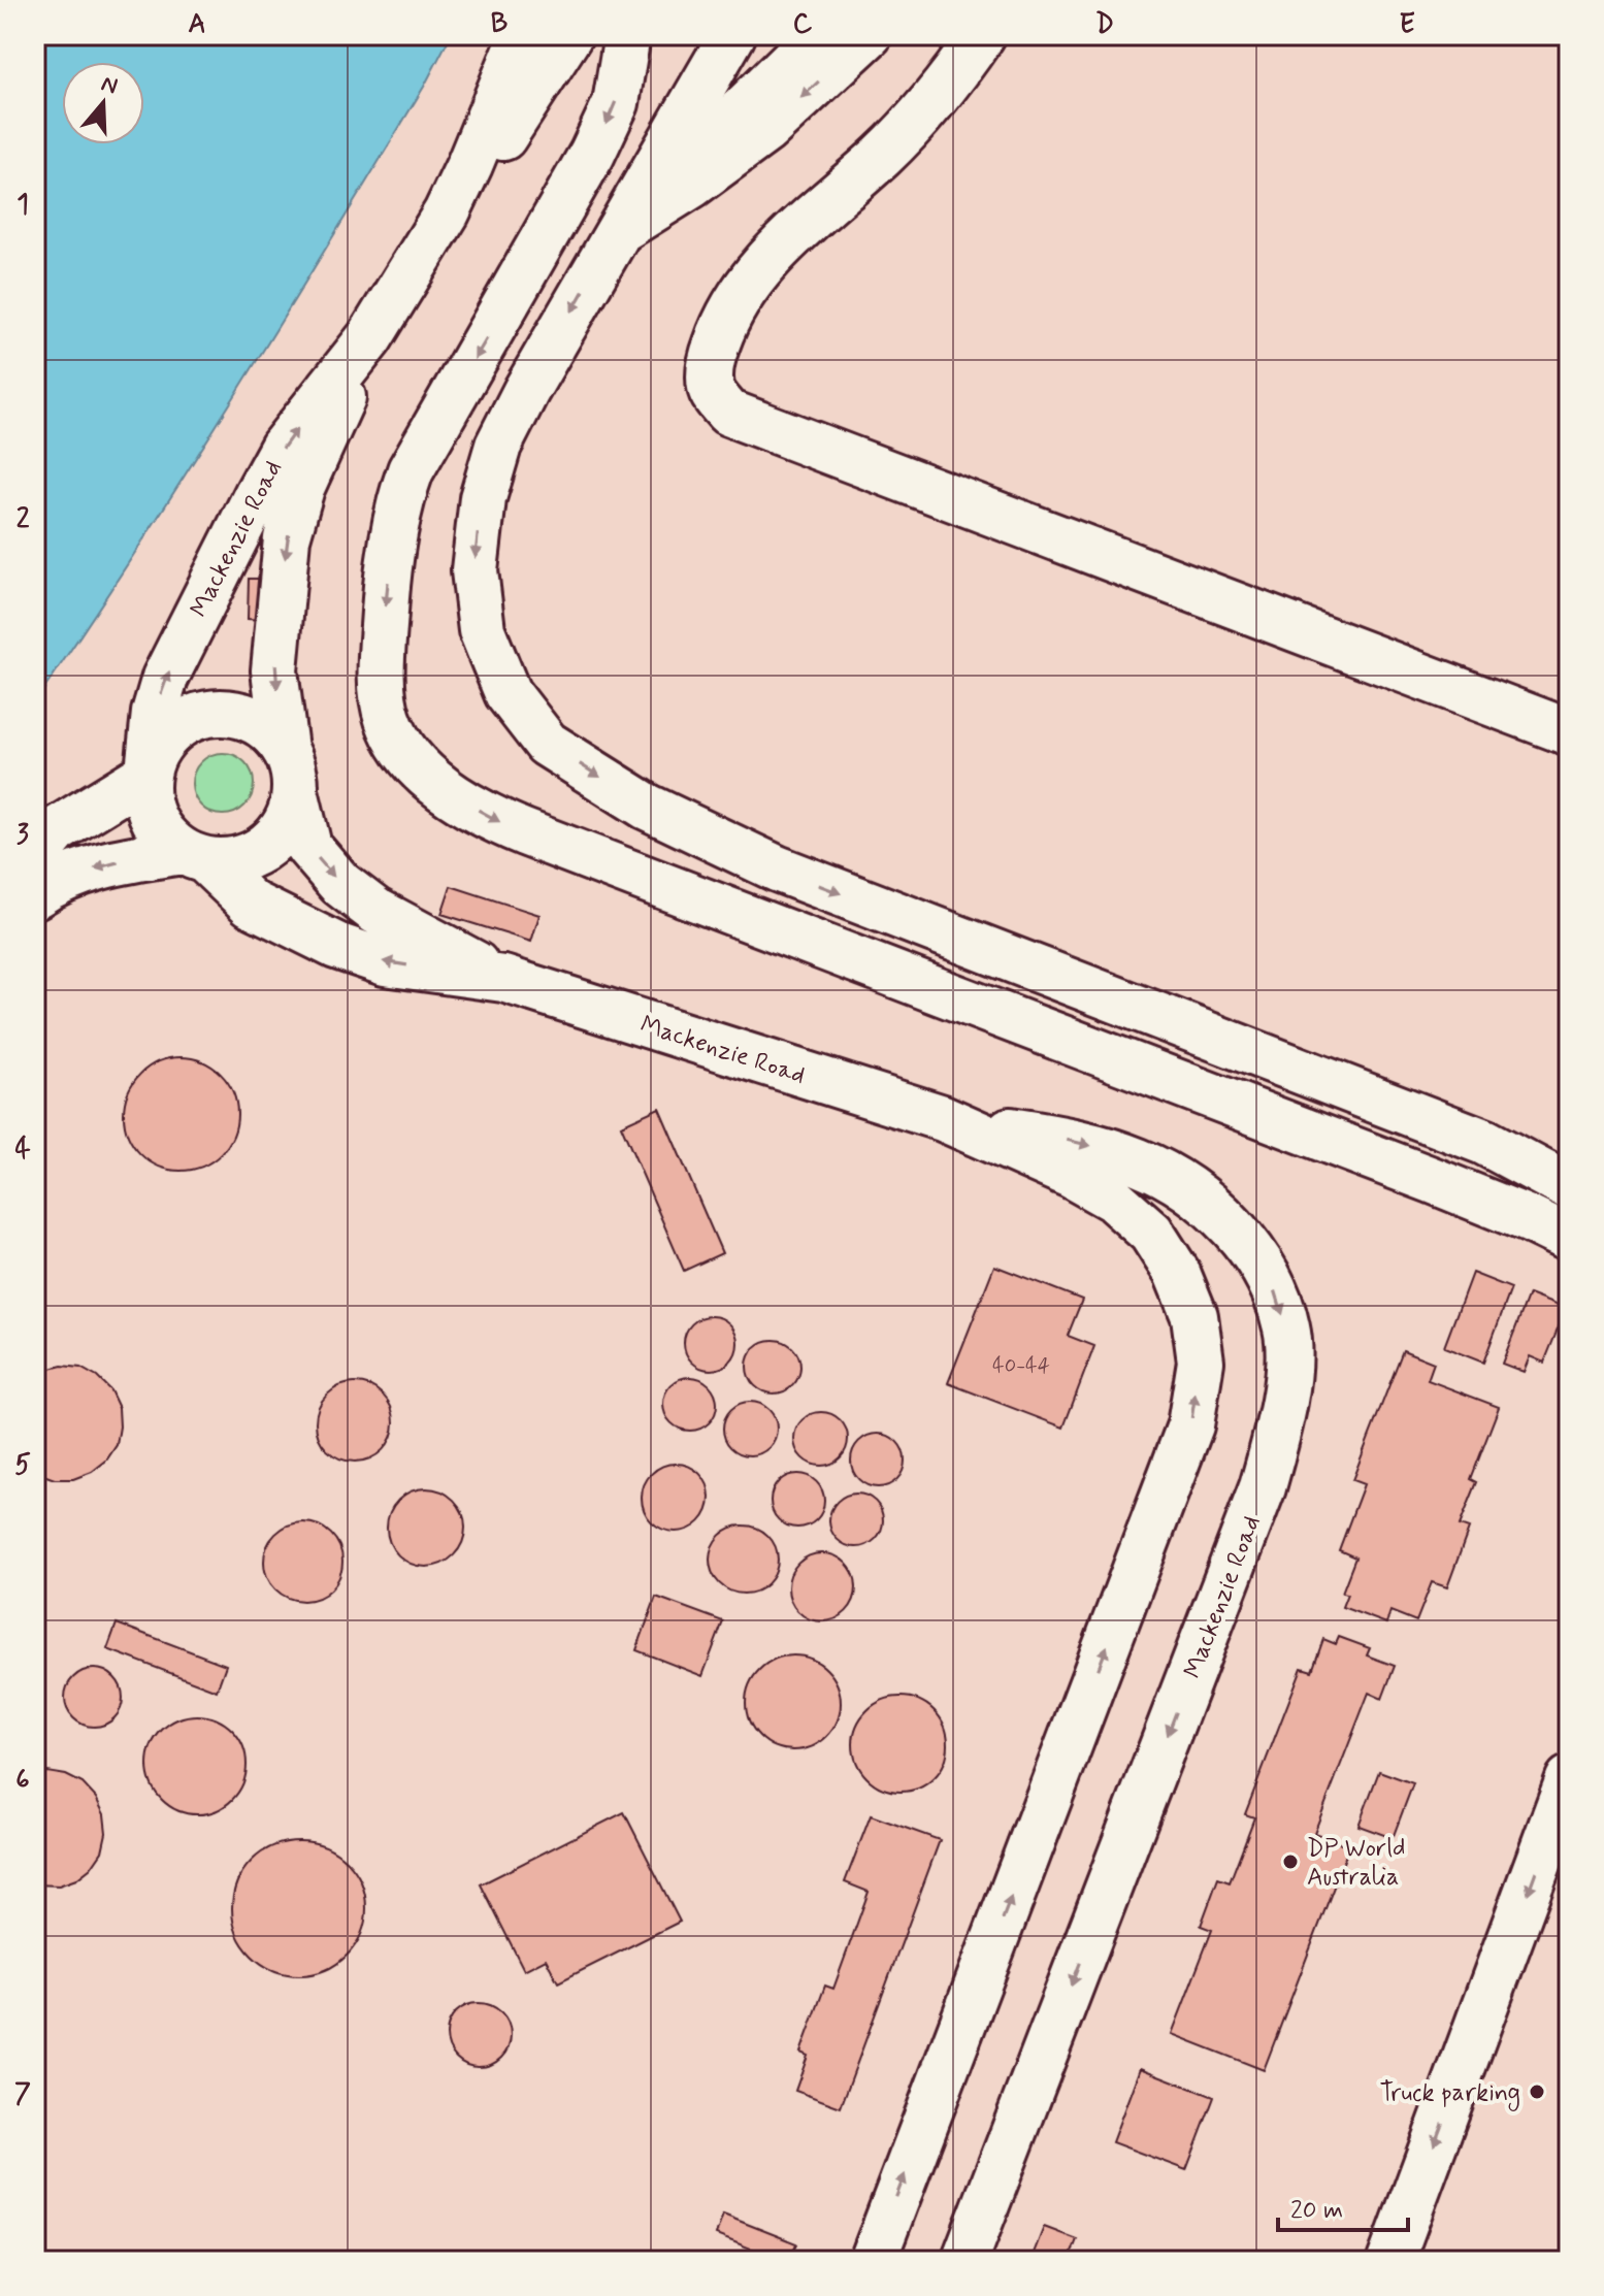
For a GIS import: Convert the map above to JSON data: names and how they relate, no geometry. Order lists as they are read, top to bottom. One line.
{"streets":{"street":["Mackenzie Road"]},"places":["DP World Australia","Truck parking"],"house_numbers":["40-44"],"scale_bar":"20 m","north":"top","grid":{"columns":["A","B","C","D","E"],"rows":["1","2","3","4","5","6","7"]}}
